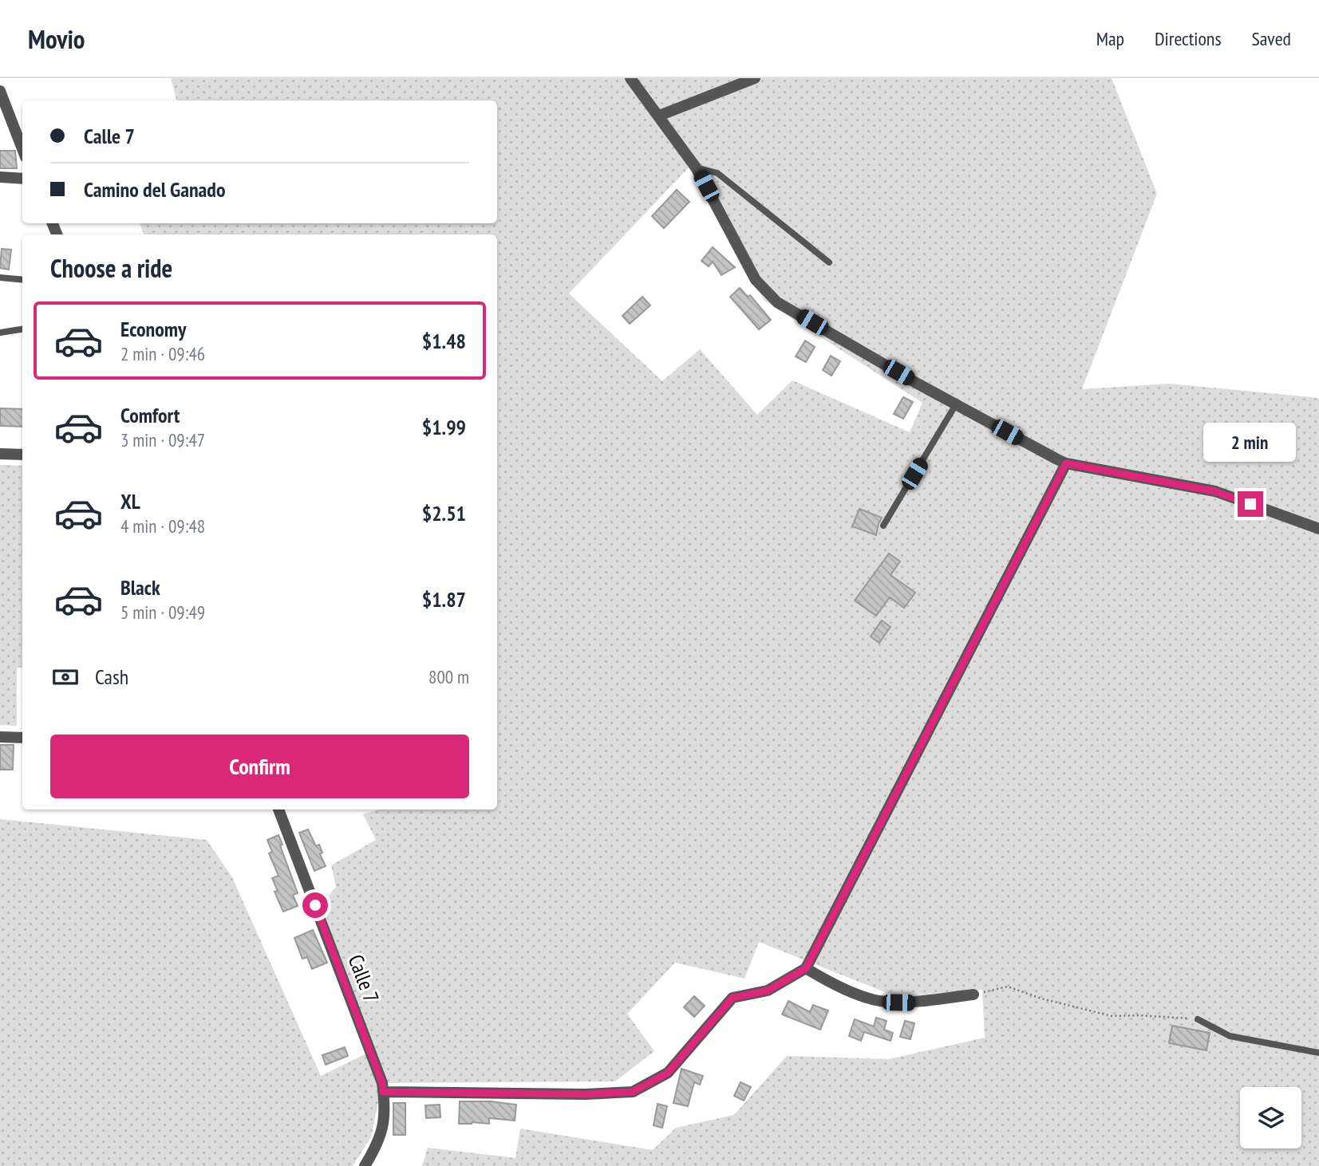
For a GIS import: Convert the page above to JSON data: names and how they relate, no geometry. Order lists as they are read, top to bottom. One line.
{"streets":{"street":["Calle 7"]},"page":{"header":"Movio","nav":["Map","Directions","Saved"],"banner":["Calle 7","Camino del Ganado"],"heading":"Choose a ride","list":[{"name":"Economy","note":"2 min · 09:46","value":"$1.48"},{"name":"Comfort","note":"3 min · 09:47","value":"$1.99"},{"name":"XL","note":"4 min · 09:48","value":"$2.51"},{"name":"Black","note":"5 min · 09:49","value":"$1.87"}],"bubble":"2 min","pay":["Cash","800 m"],"buttons":"Confirm"}}
